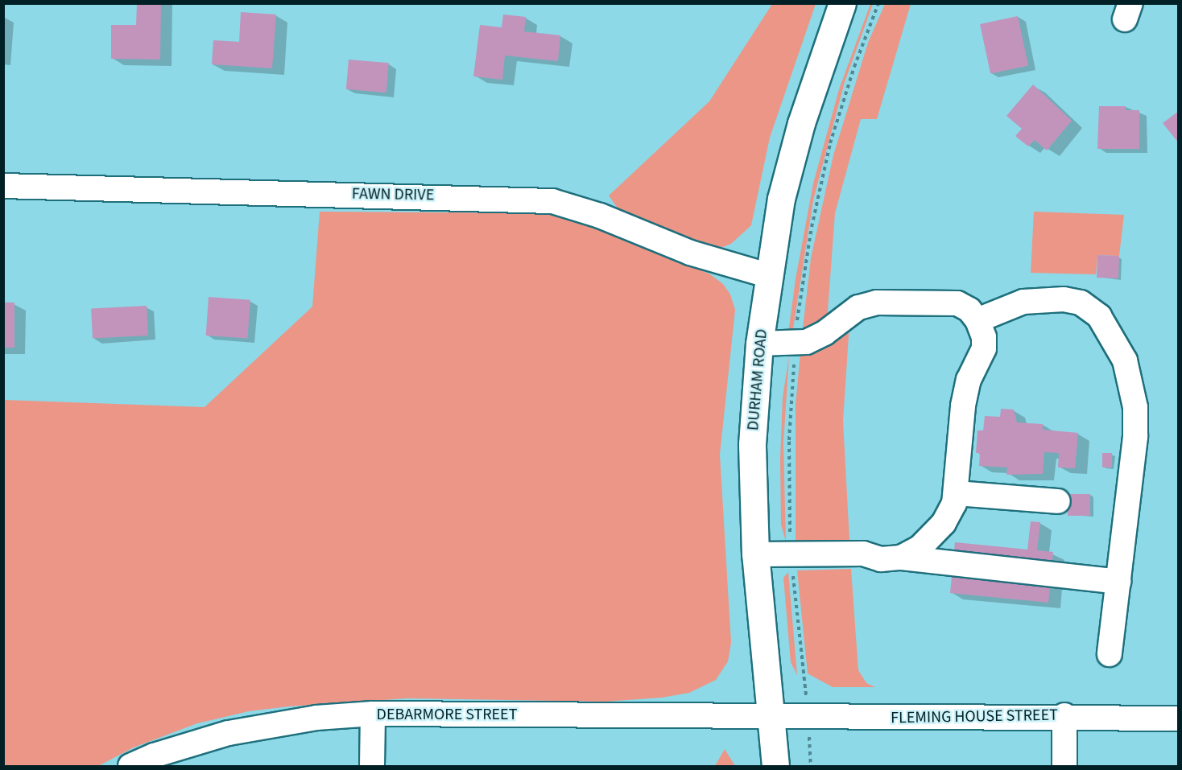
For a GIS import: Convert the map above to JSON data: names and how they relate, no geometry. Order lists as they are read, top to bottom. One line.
{"streets":{"main road":["DURHAM ROAD"],"street":["FAWN DRIVE","DEBARMORE STREET","FLEMING HOUSE STREET"]},"crossings":[["FAWN DRIVE","DURHAM ROAD"],["DURHAM ROAD","DEBARMORE STREET"],["DURHAM ROAD","FLEMING HOUSE STREET"],["DEBARMORE STREET","FLEMING HOUSE STREET"]]}
